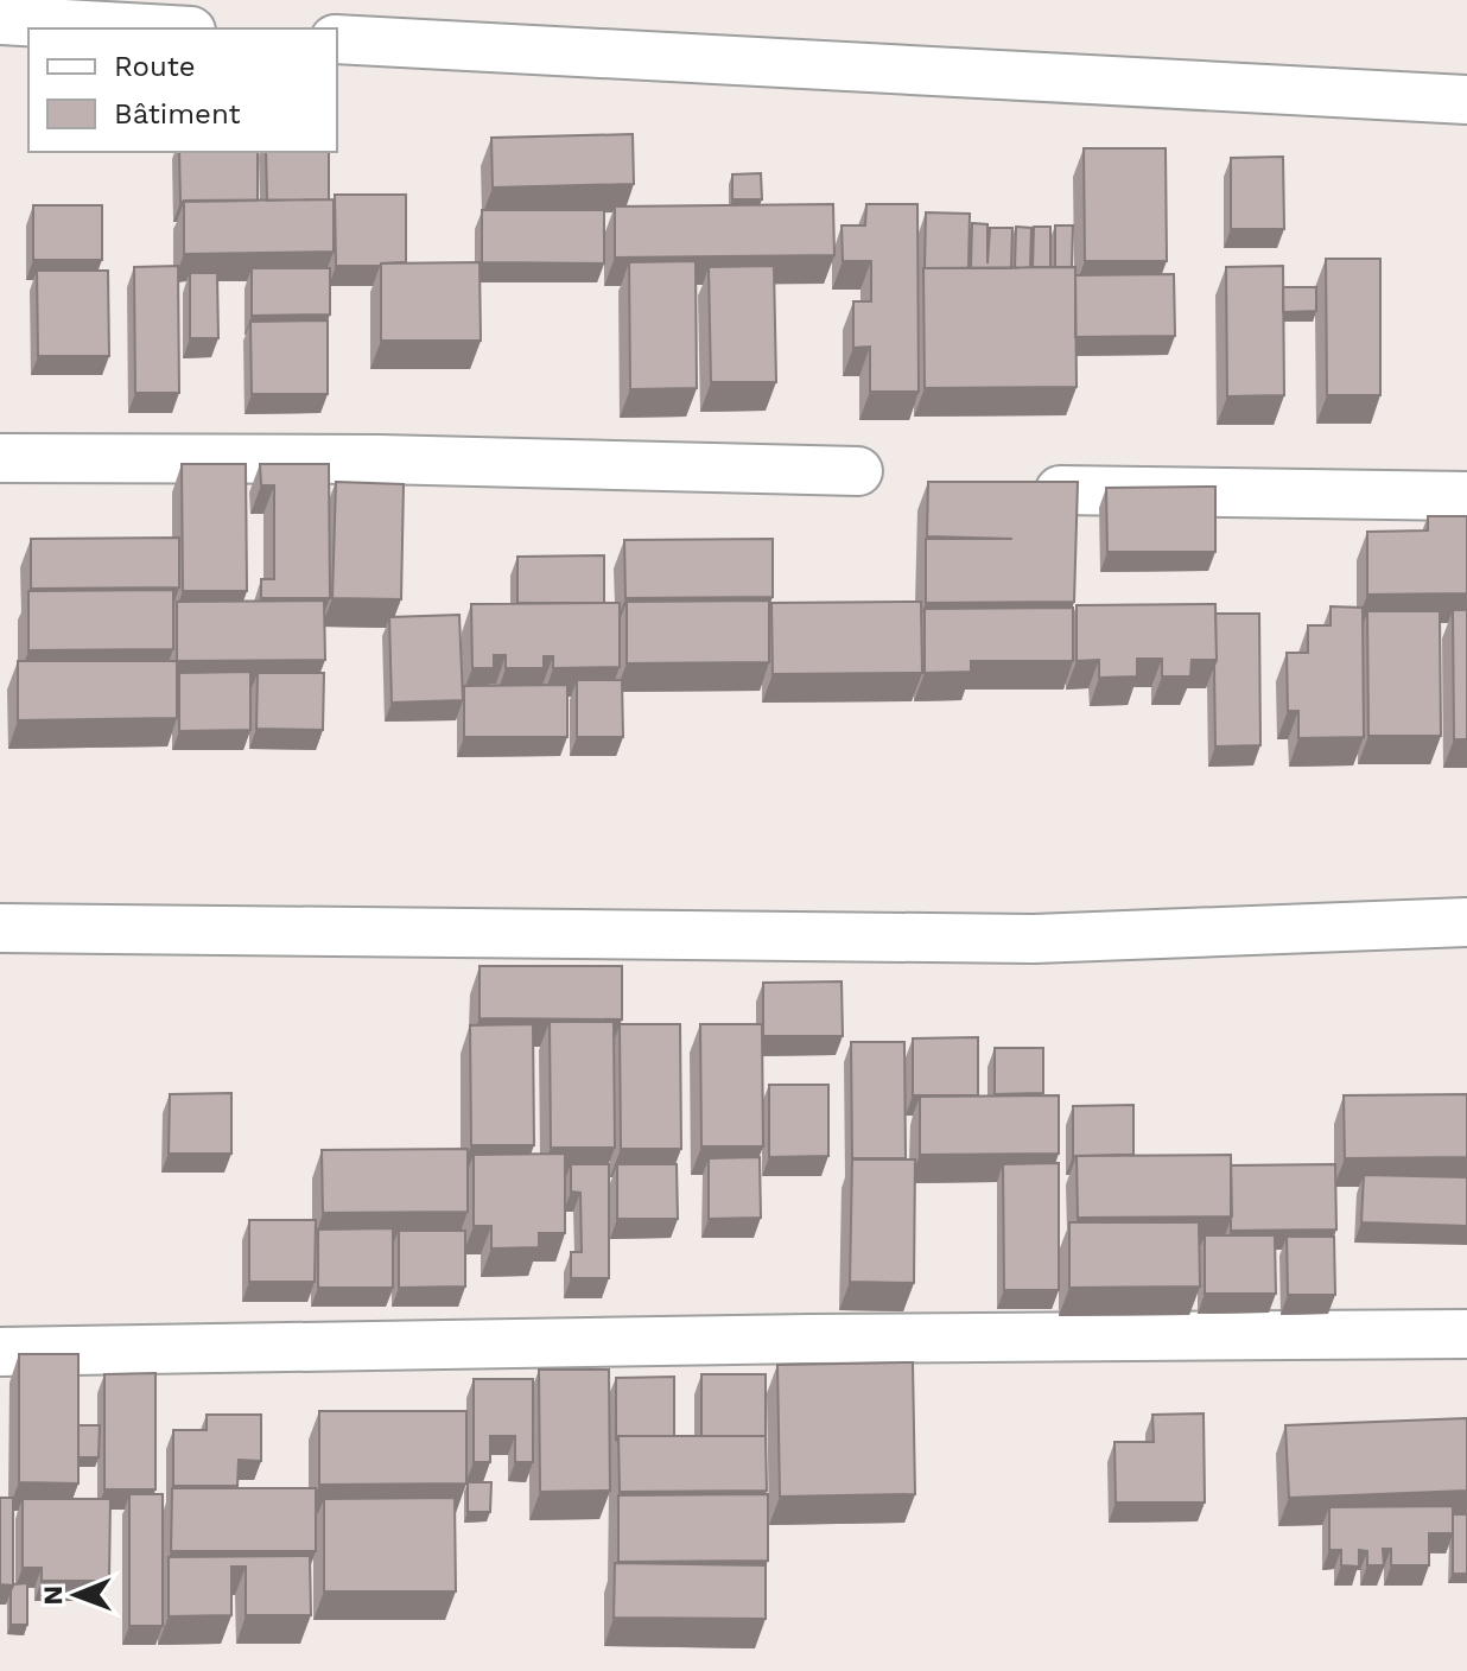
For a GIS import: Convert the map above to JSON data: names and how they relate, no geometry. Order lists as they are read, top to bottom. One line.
{"legend":["Route","Bâtiment"],"north":"left"}
